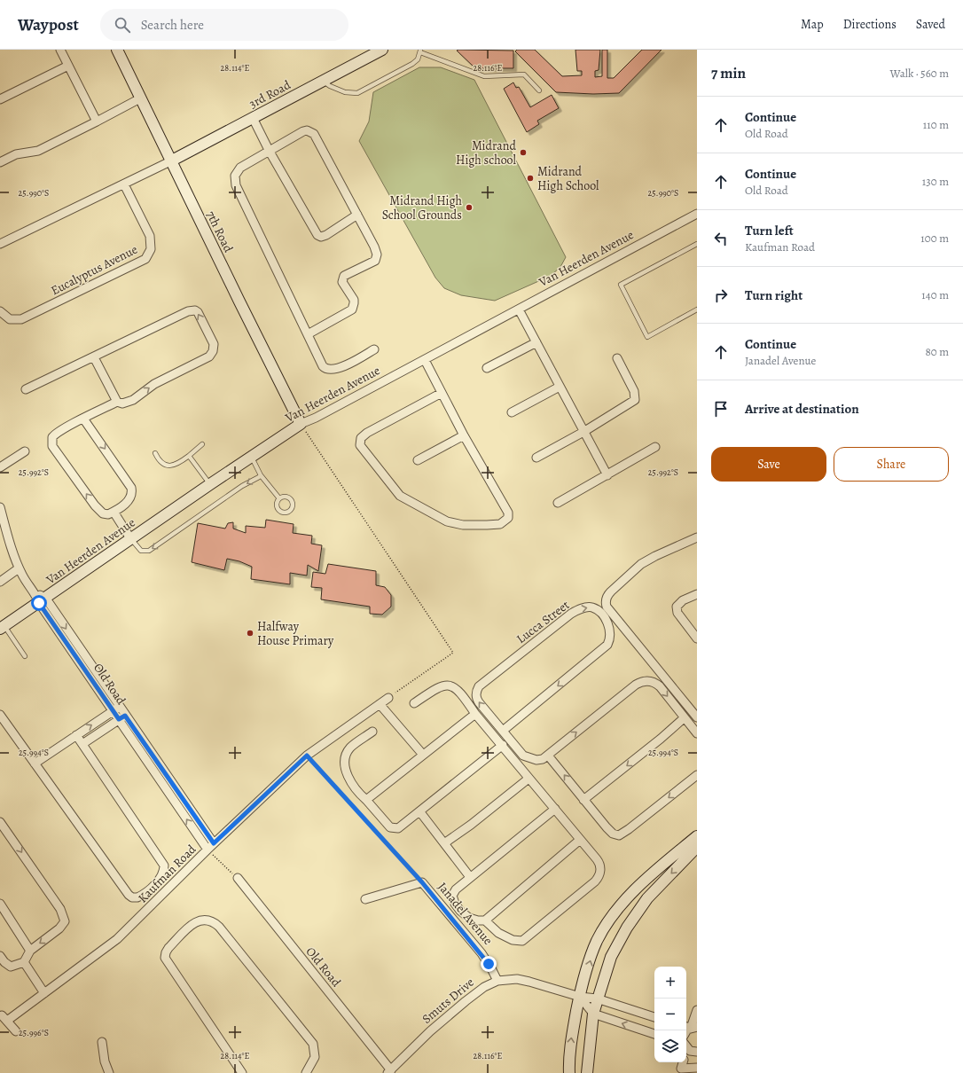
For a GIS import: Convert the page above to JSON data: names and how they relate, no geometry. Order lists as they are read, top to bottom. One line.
{"streets":{"street":["3rd Road","7th Road","Van Heerden Avenue","Eucalyptus Avenue","Lucca Street","Old Road","Kaufman Road","Janadel Avenue","Smuts Drive"]},"crossings":[["3rd Road","7th Road"],["7th Road","Van Heerden Avenue"],["Van Heerden Avenue","Old Road"],["Old Road","Kaufman Road"],["Old Road","Smuts Drive"],["Janadel Avenue","Smuts Drive"]],"places":["Midrand High school","Midrand High School","Midrand High School Grounds","Halfway House Primary"],"page":{"header":"Waypost","search":"Search here","nav":["Map","Directions","Saved"],"heading":["7 min","Walk · 560 m"],"list":[["Continue","Old Road","110 m"],["Continue","Old Road","130 m"],["Turn left","Kaufman Road","100 m"],["Turn right","140 m"],["Continue","Janadel Avenue","80 m"],"Arrive at destination"],"buttons":["Save","Share"],"map_buttons":["+","−"]},"coordinates":["28.114°E","28.116°E","25.990°S","25.992°S","25.994°S","25.996°S"]}
